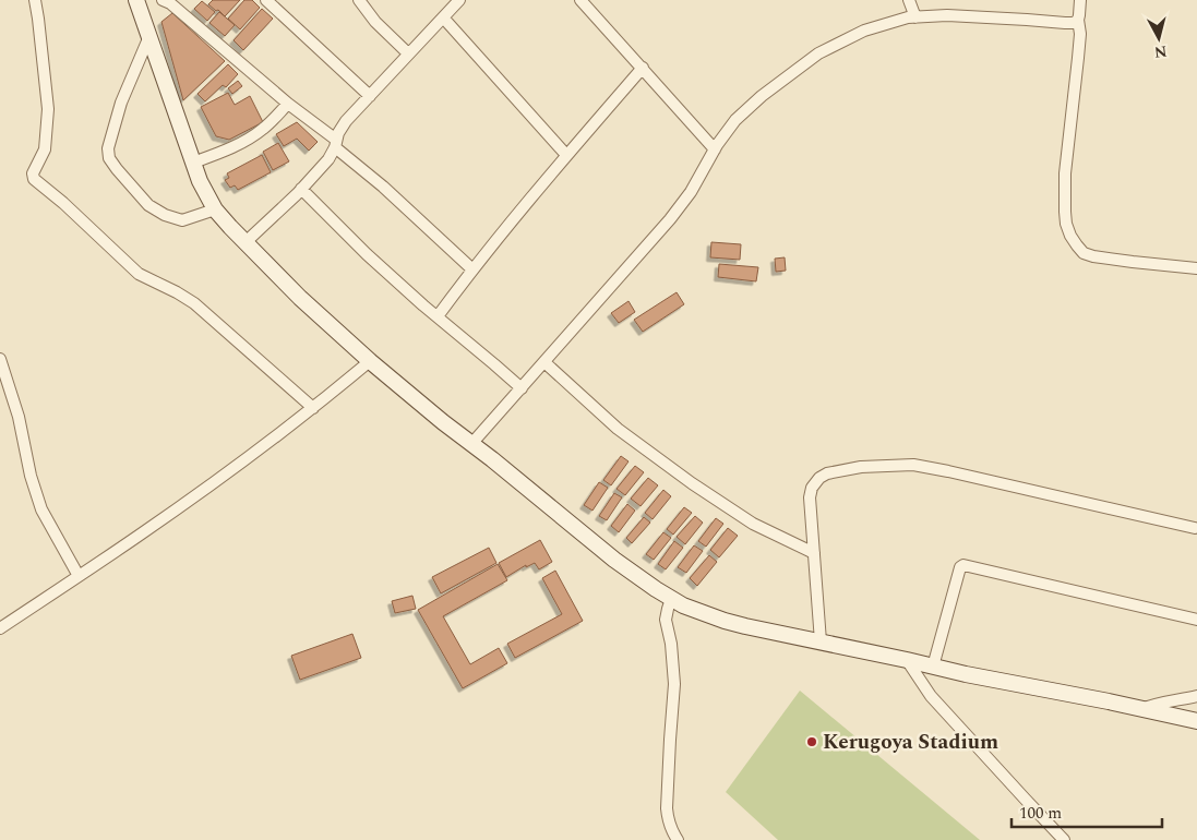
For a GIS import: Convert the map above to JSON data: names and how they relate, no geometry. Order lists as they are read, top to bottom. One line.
{"places":["Kerugoya Stadium"],"scale_bar":"100 m","north":"bottom"}
